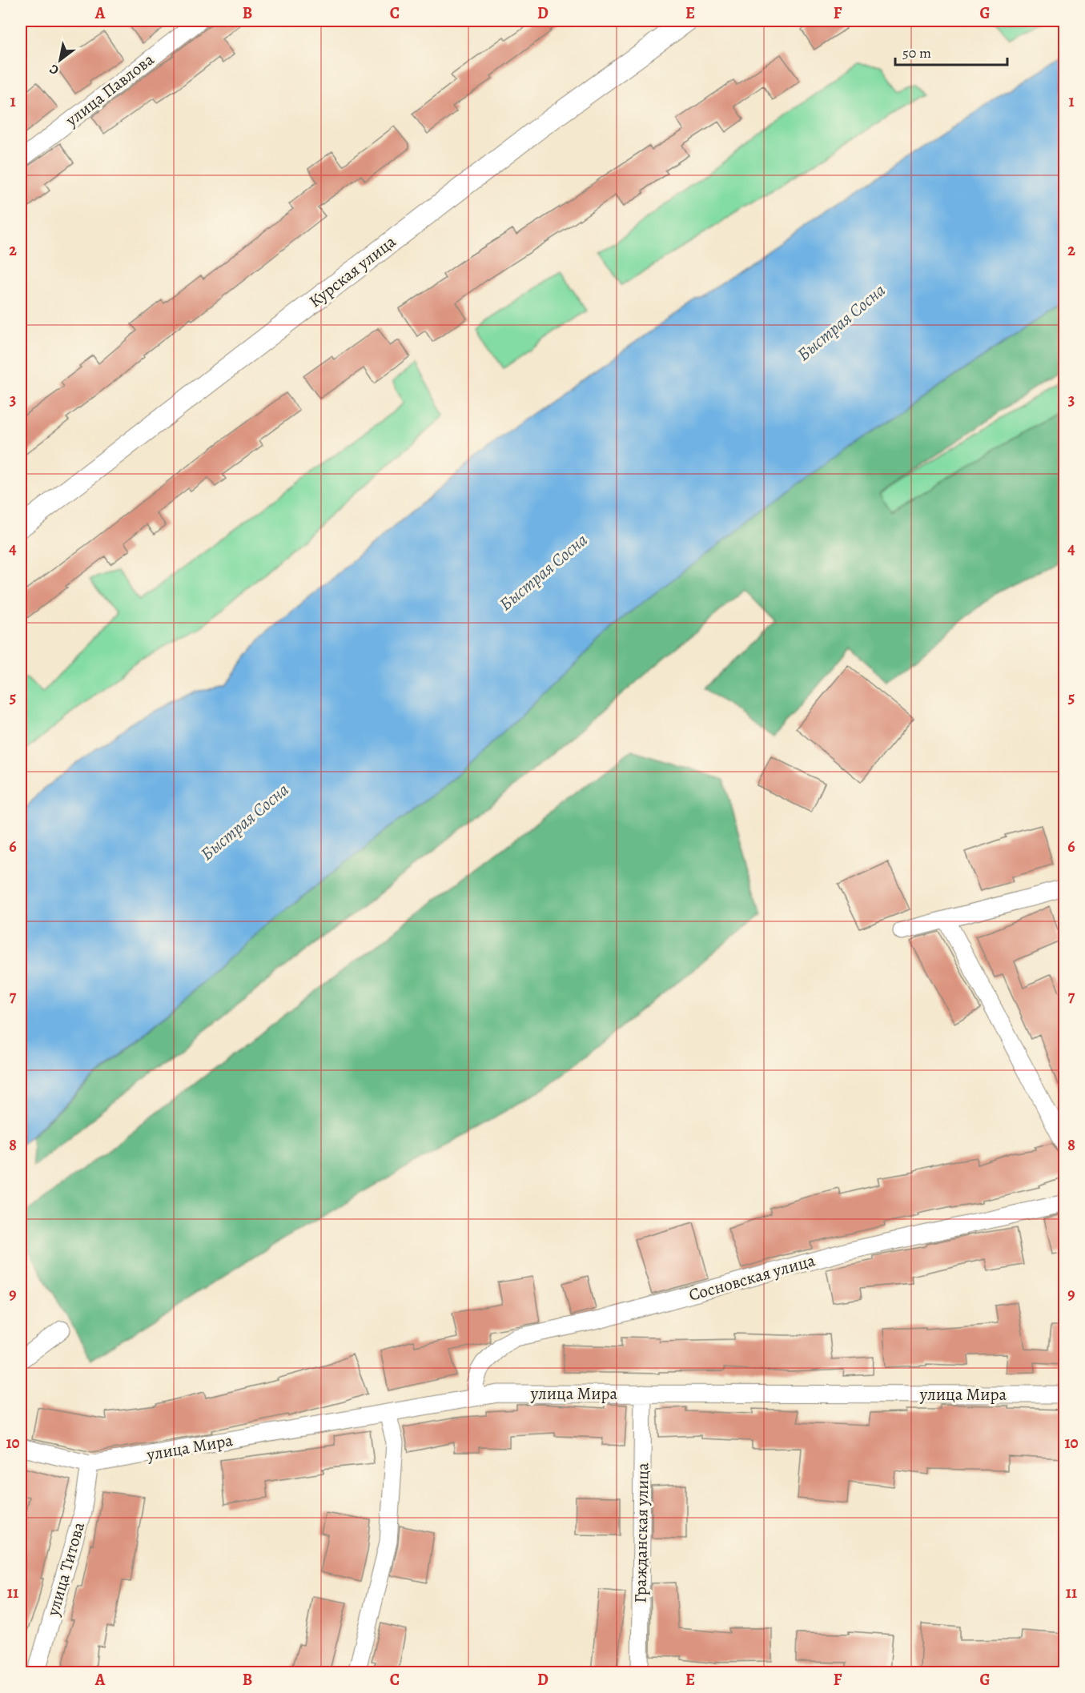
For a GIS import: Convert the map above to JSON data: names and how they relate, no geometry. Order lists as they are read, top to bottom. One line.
{"streets":{"street":["улица Павлова","Курская улица","Сосновская улица","улица Мира","Гражданская улица","улица Титова"]},"crossings":[["Сосновская улица","улица Мира"],["улица Мира","Гражданская улица"],["улица Мира","улица Титова"]],"water":["Быстрая Сосна"],"scale_bar":"50 m","north":"bottom left","grid":{"columns":["A","B","C","D","E","F","G"],"rows":["1","2","3","4","5","6","7","8","9","10","11"]}}
